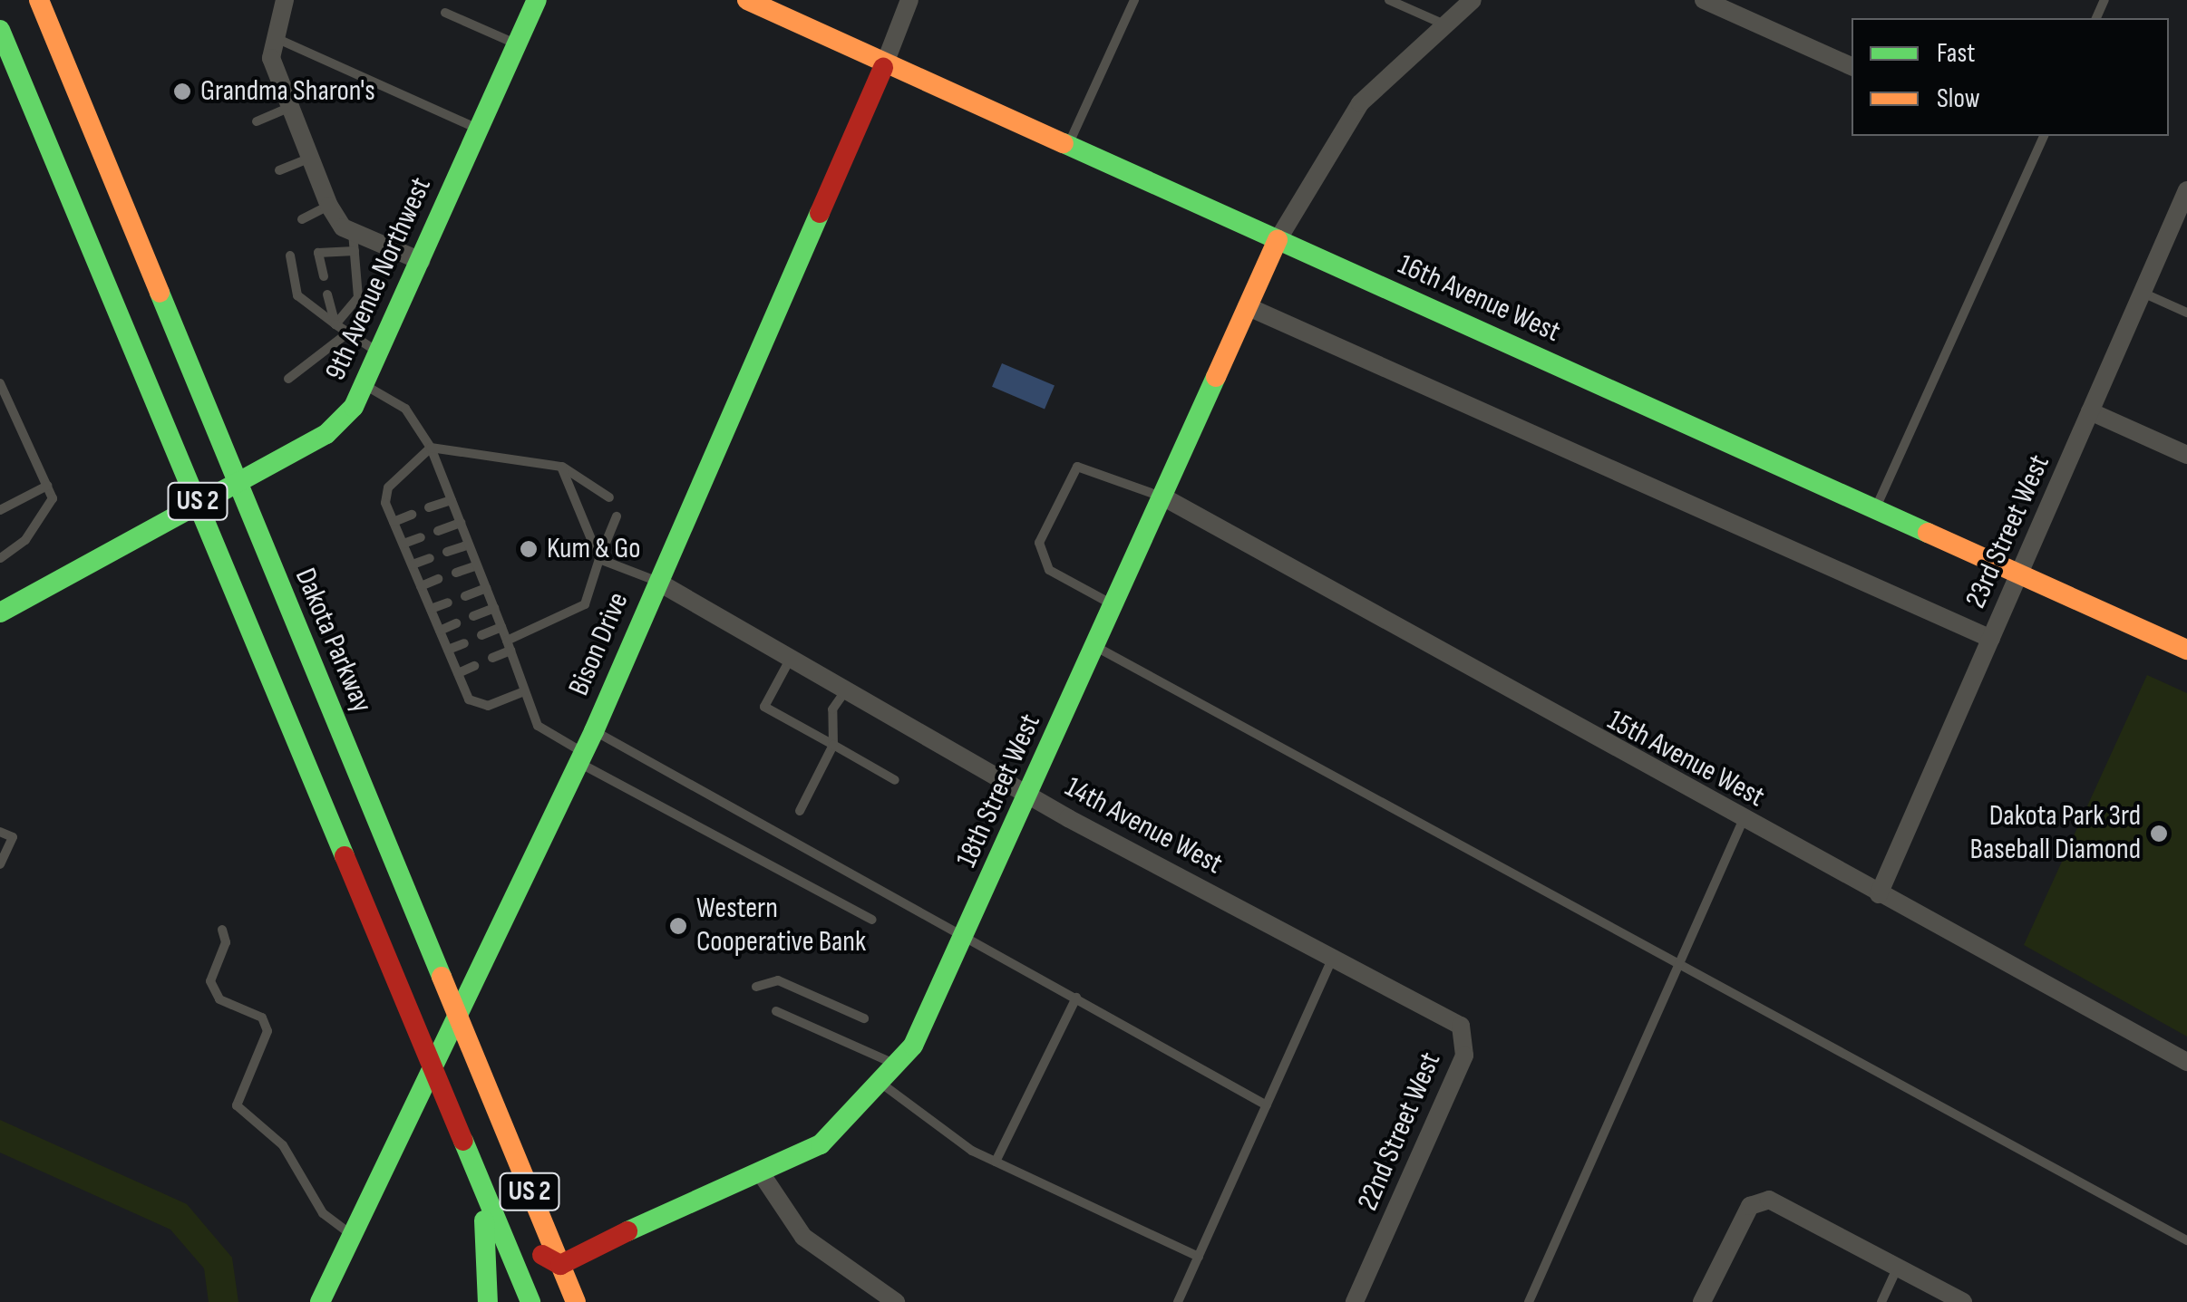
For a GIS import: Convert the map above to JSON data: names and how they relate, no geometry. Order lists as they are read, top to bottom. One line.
{"streets":{"main road":["9th Avenue Northwest","16th Avenue West","US 2","Dakota Parkway","Bison Drive","18th Street West"],"street":["23rd Street West","15th Avenue West","14th Avenue West","22nd Street West"]},"crossings":[["9th Avenue Northwest","US 2"],["9th Avenue Northwest","Dakota Parkway"],["16th Avenue West","23rd Street West"],["16th Avenue West","Bison Drive"],["16th Avenue West","18th Street West"],["23rd Street West","15th Avenue West"],["Dakota Parkway","18th Street West"],["Bison Drive","14th Avenue West"],["15th Avenue West","18th Street West"],["18th Street West","14th Avenue West"],["14th Avenue West","22nd Street West"]],"places":["Grandma Sharon's","Kum & Go","Dakota Park 3rd Baseball Diamond","Western Cooperative Bank"],"legend":["Fast","Slow"]}
